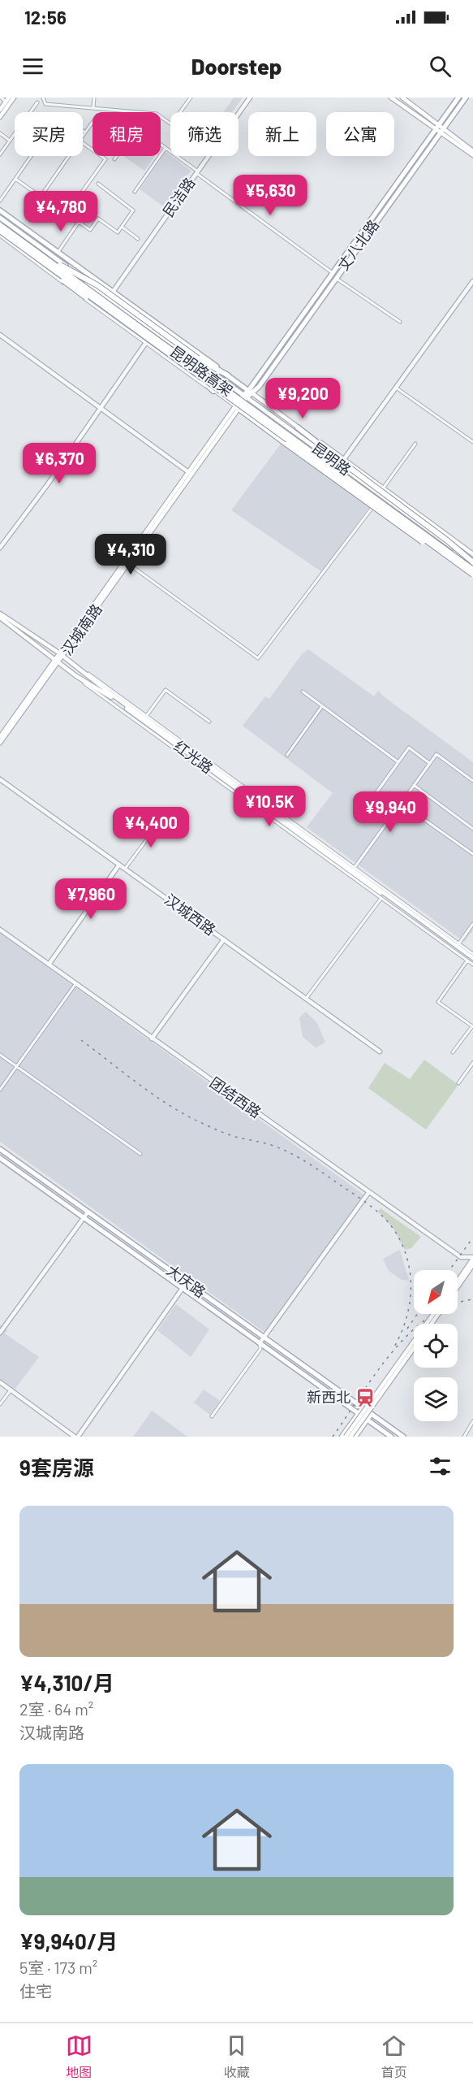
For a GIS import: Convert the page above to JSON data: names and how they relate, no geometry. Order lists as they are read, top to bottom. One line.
{"streets":{"highway":["昆明路高架"],"main road":["丈八北路","昆明路","汉城南路","红光路","大庆路"],"street":["民洁路","汉城西路","团结西路"]},"crossings":[["民洁路","昆明路"],["丈八北路","昆明路"],["丈八北路","汉城南路"],["昆明路","汉城南路"],["汉城南路","红光路"]],"places":{"station":["新西北"]},"north":"bottom left","page":{"status":"12:56","header":"Doorstep","chip":["买房","租房","筛选","新上","公寓"],"price":["¥5,630","¥4,780","¥9,200","¥6,370","¥4,310","¥10.5K","¥9,940","¥4,400","¥7,960"],"heading":"9套房源","list":[{"name":"¥4,310/月","note":"2室 · 64 m² · 汉城南路"},{"name":"¥9,940/月","note":"5室 · 173 m² · 住宅"}],"tabs":["地图","收藏","首页"]}}
